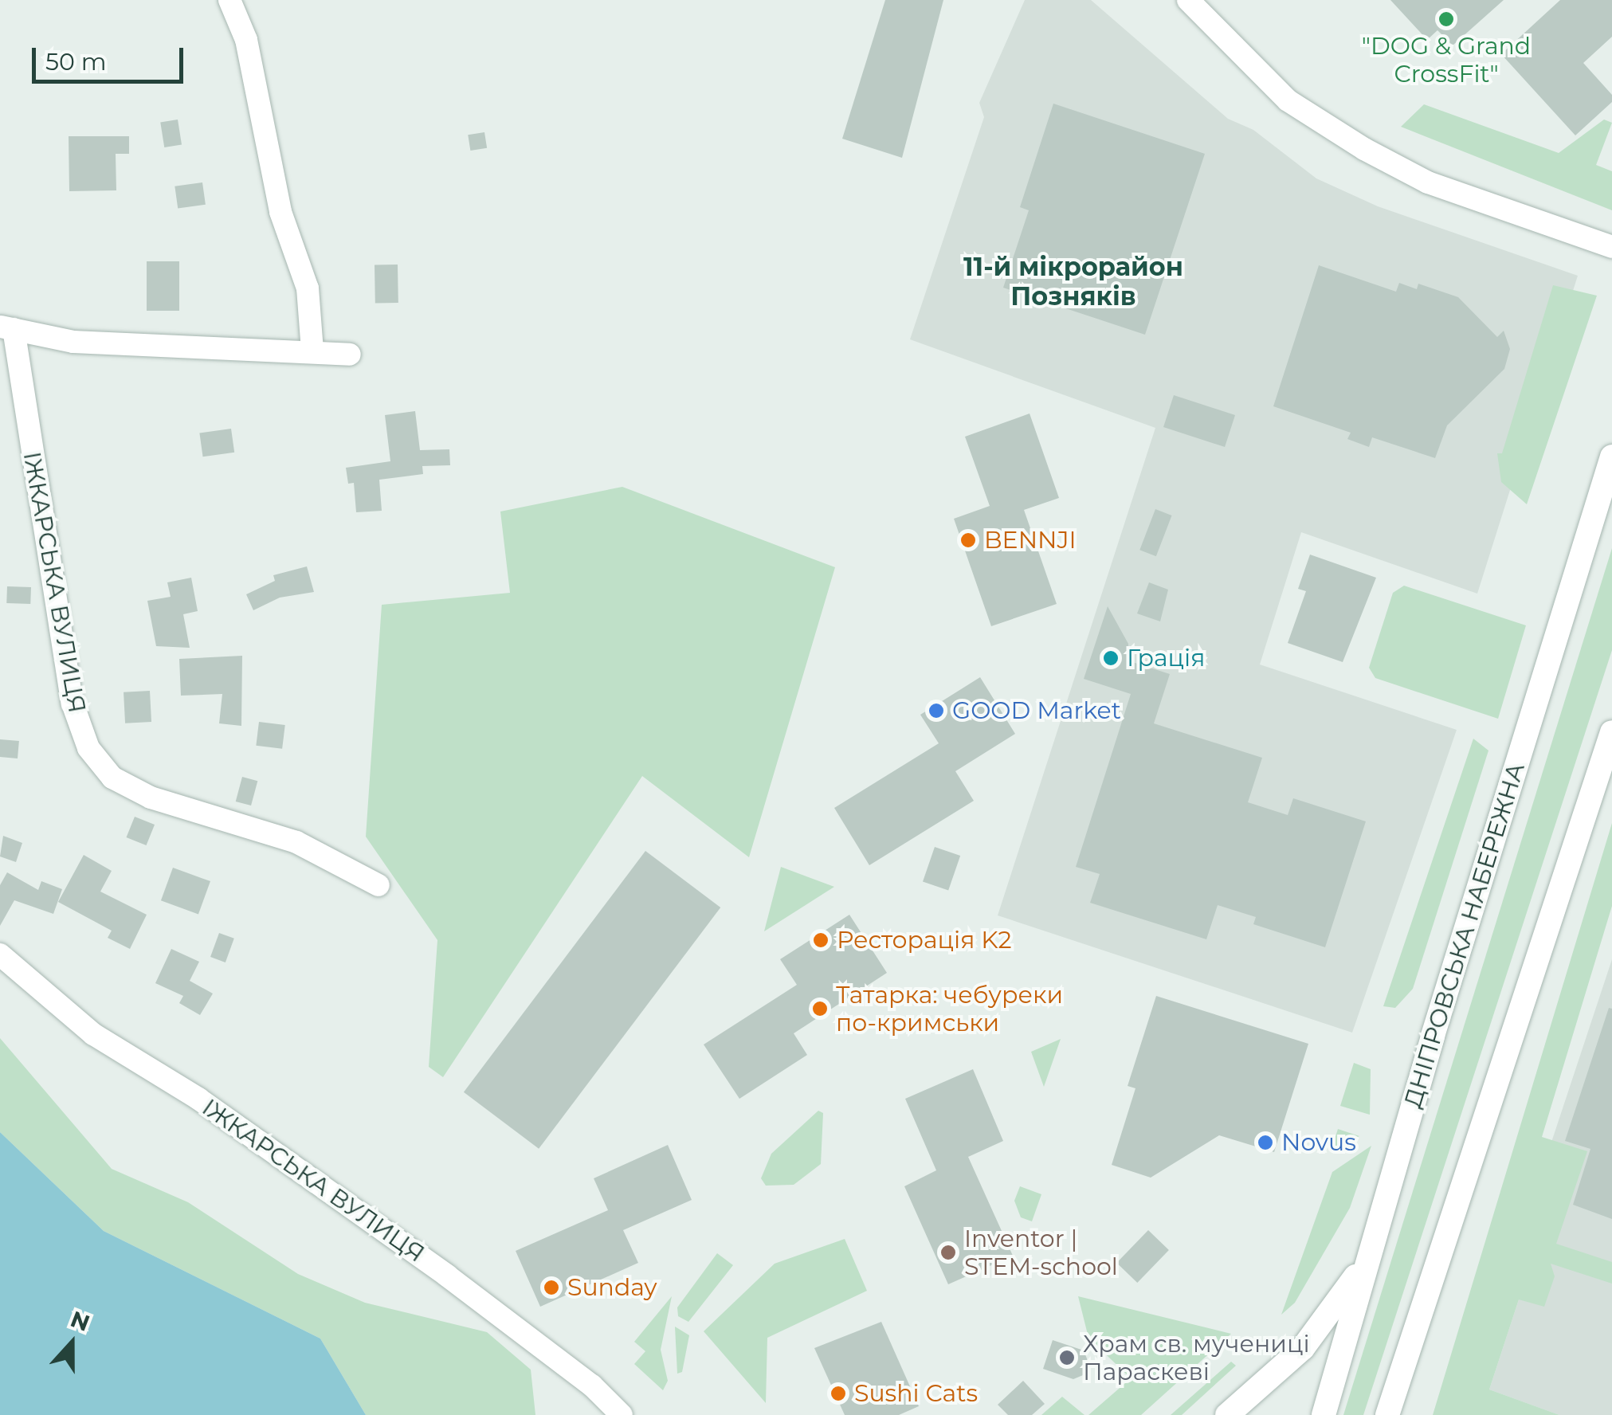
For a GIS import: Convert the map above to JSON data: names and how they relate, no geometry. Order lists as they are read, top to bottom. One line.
{"streets":{"main road":["ДНІПРОВСЬКА НАБЕРЕЖНА"],"street":["ІЖКАРСЬКА ВУЛИЦЯ"]},"districts":["11-й мікрорайон Позняків"],"places":["\"DOG & Grand CrossFit\"","BENNJI","Грація","GOOD Market","Ресторація K2","Татарка: чебуреки по-кримськи","Novus","Inventor | STEM-school","Sunday","Храм св. мучениці Параскеві","Sushi Cats"],"scale_bar":"50 m","north":"top"}
